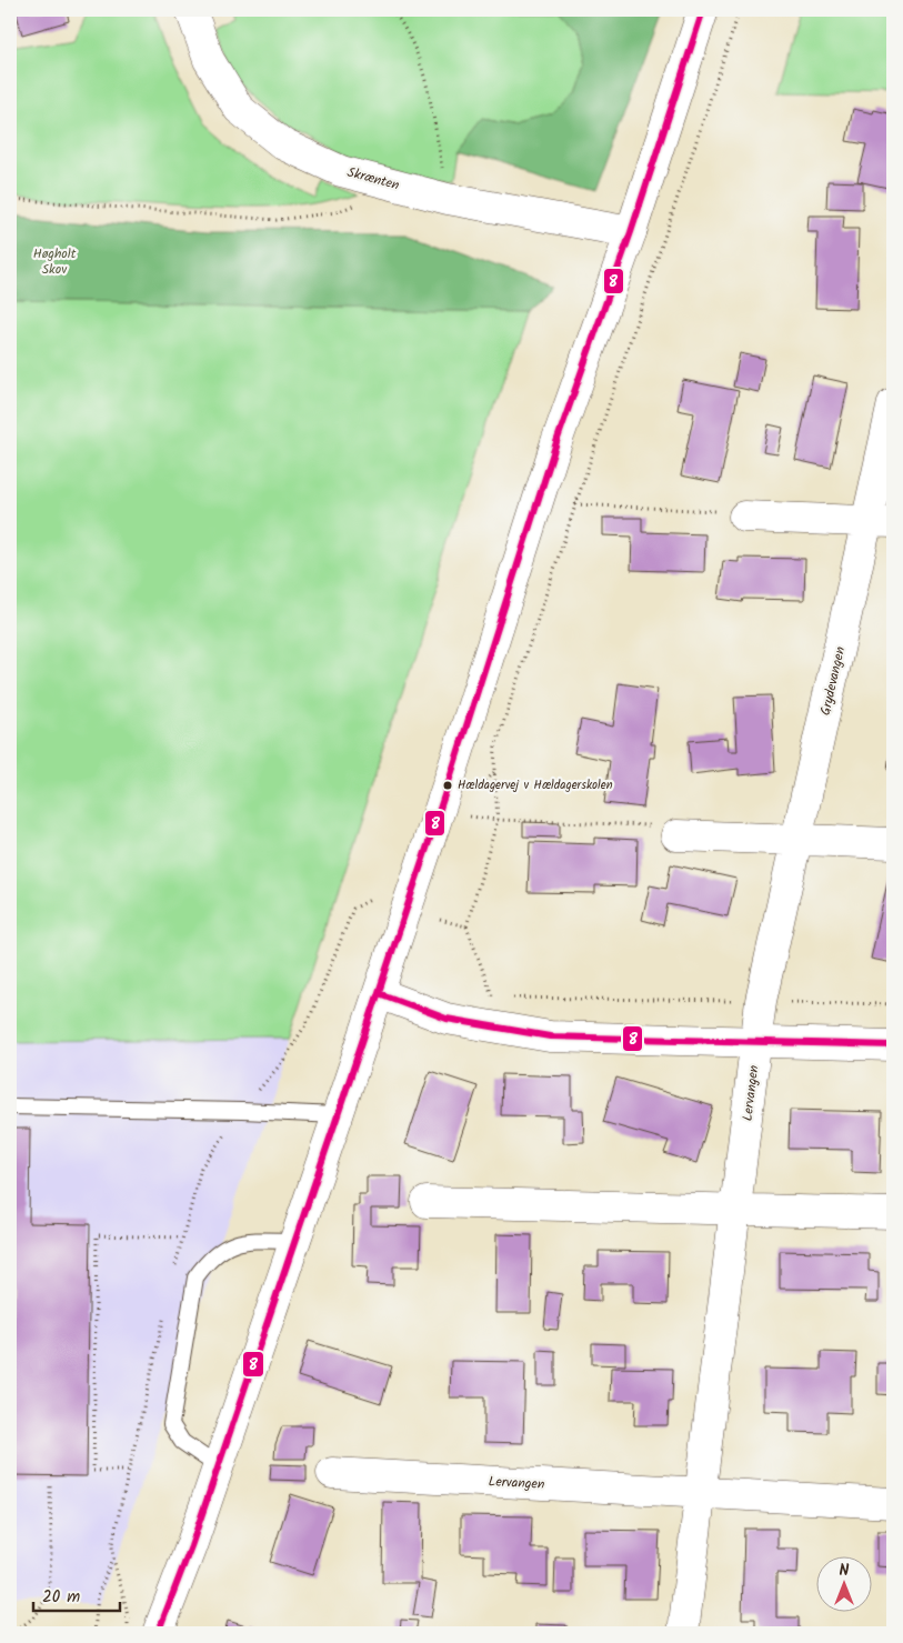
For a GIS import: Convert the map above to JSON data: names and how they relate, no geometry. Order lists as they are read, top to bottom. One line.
{"streets":{"street":["Skrænten","Grydevangen","Lervangen"]},"crossings":[["Grydevangen","Lervangen"]],"parks":["Høgholt Skov"],"places":["Hældagervej v Hældagerskolen"],"lines":["transit line 8"],"scale_bar":"20 m","north":"top"}
